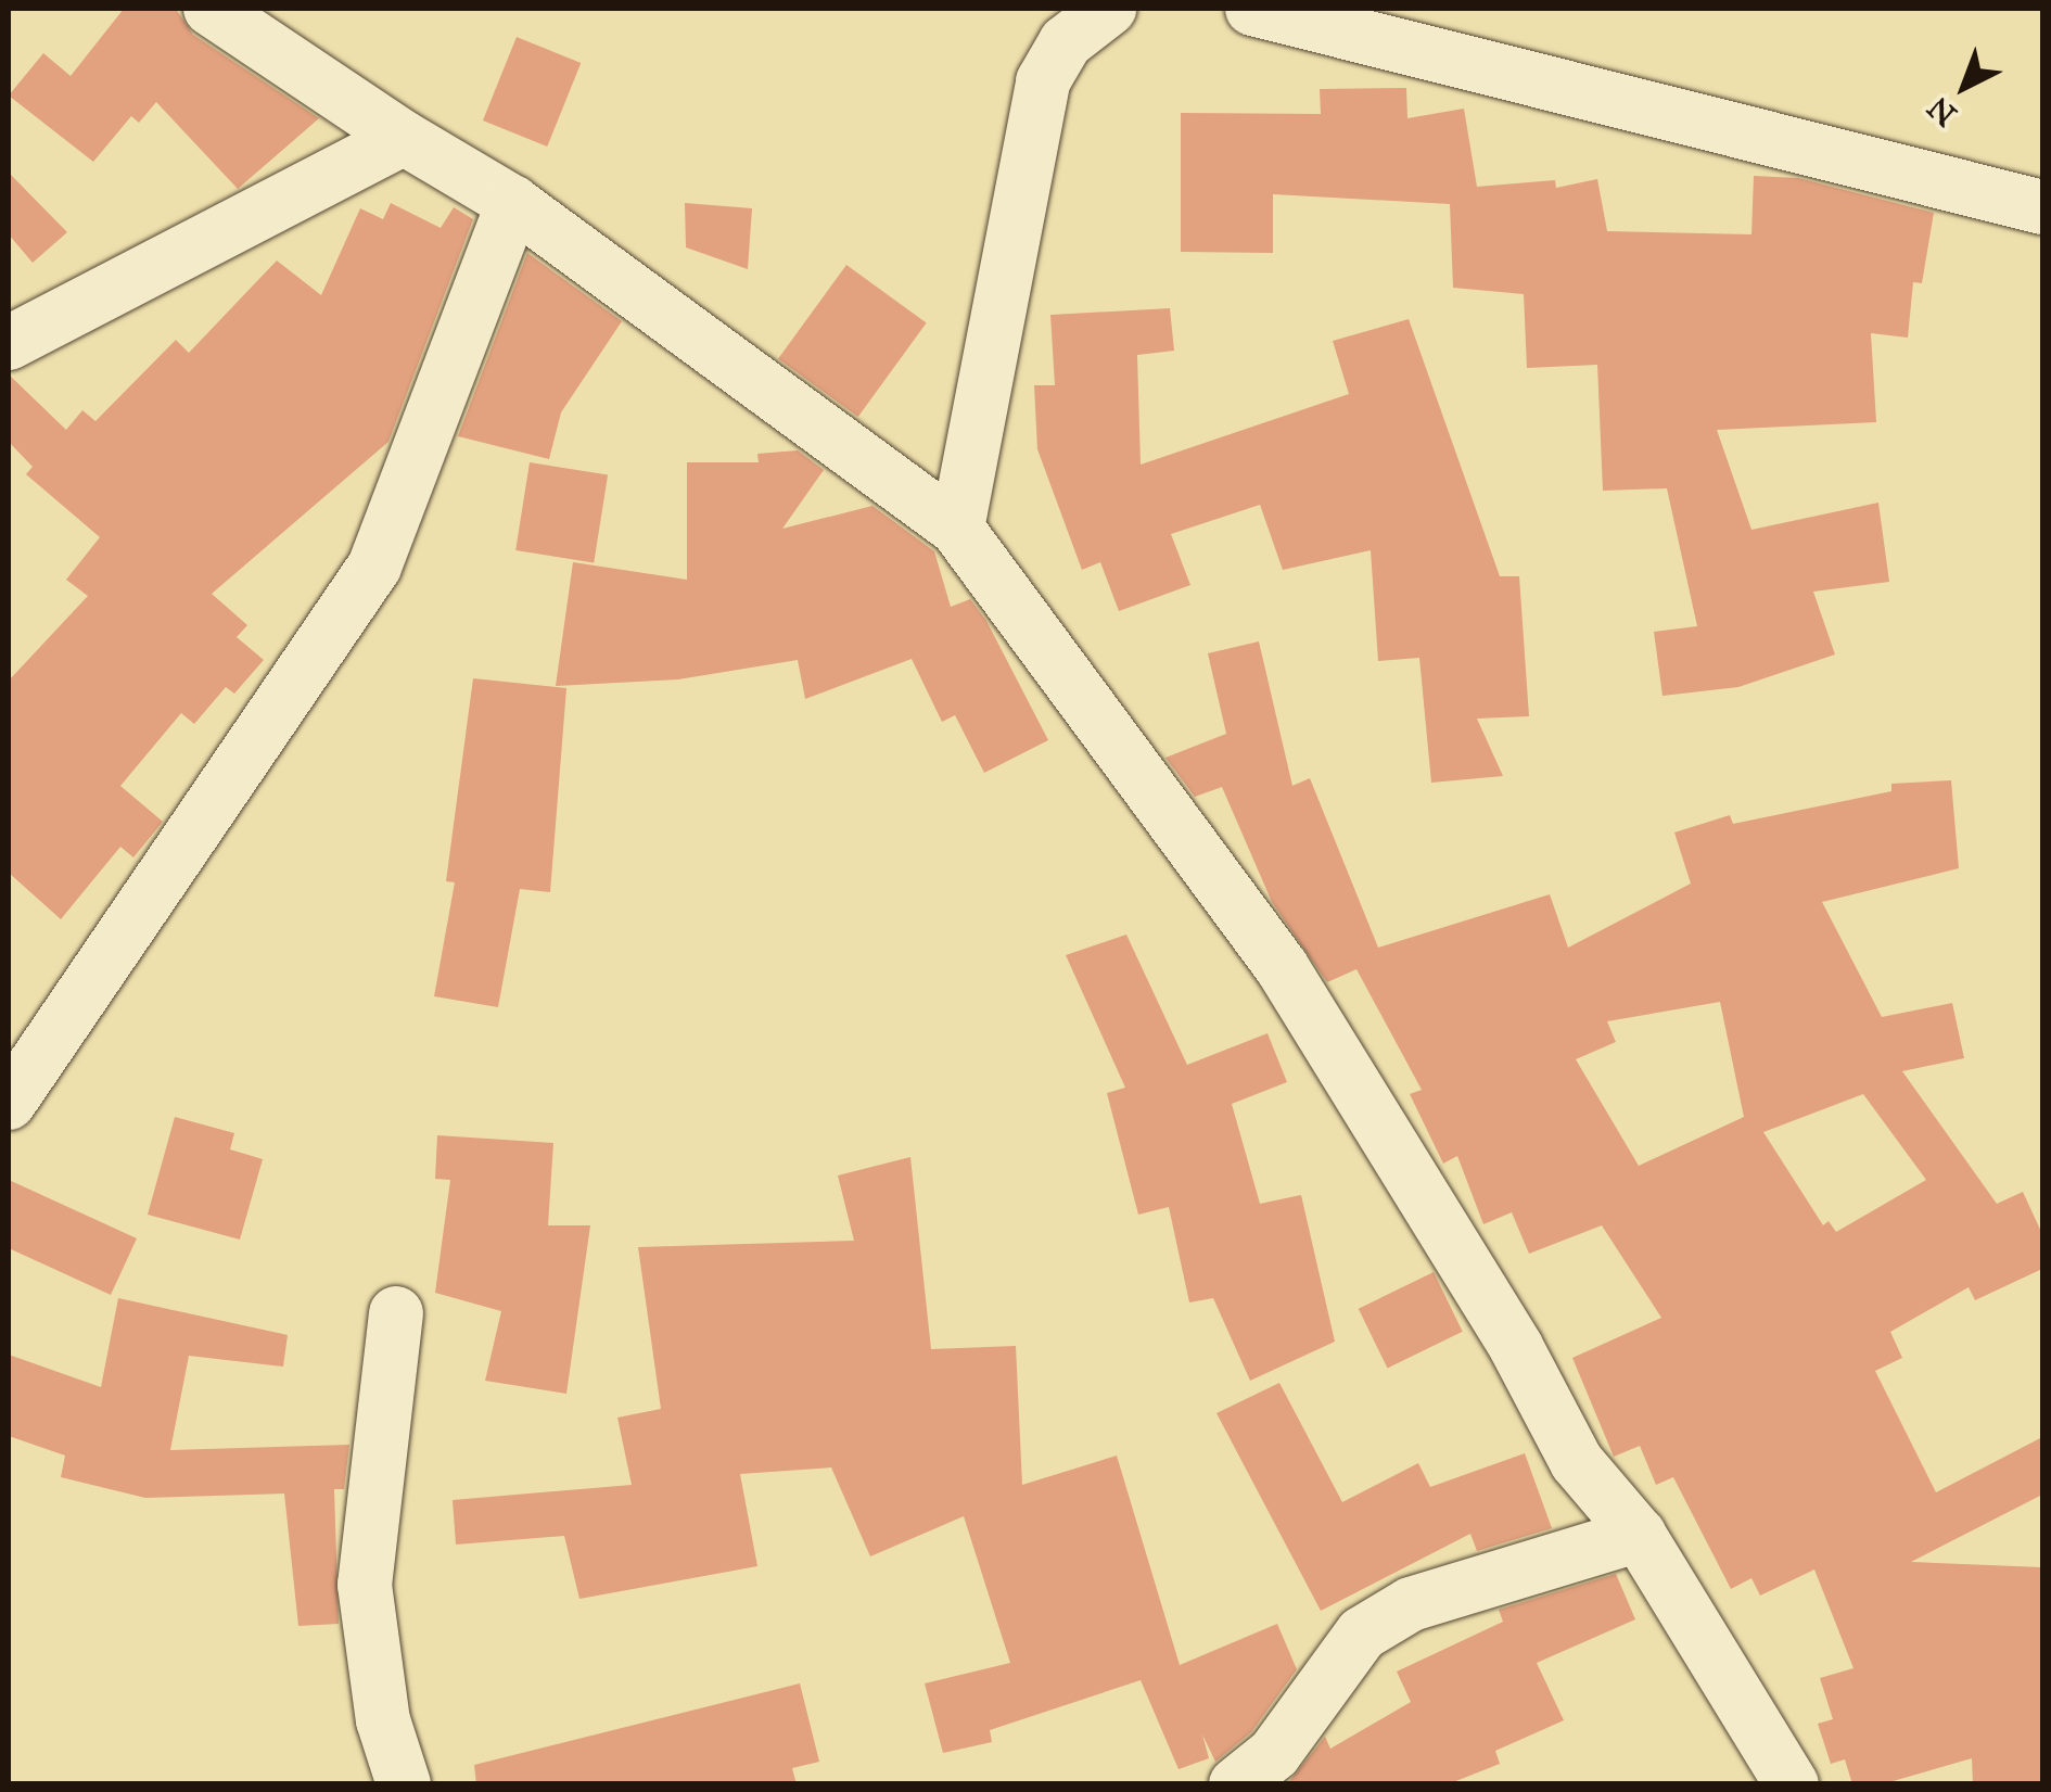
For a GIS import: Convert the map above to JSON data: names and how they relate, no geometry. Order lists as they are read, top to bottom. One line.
{"north":"bottom left"}
